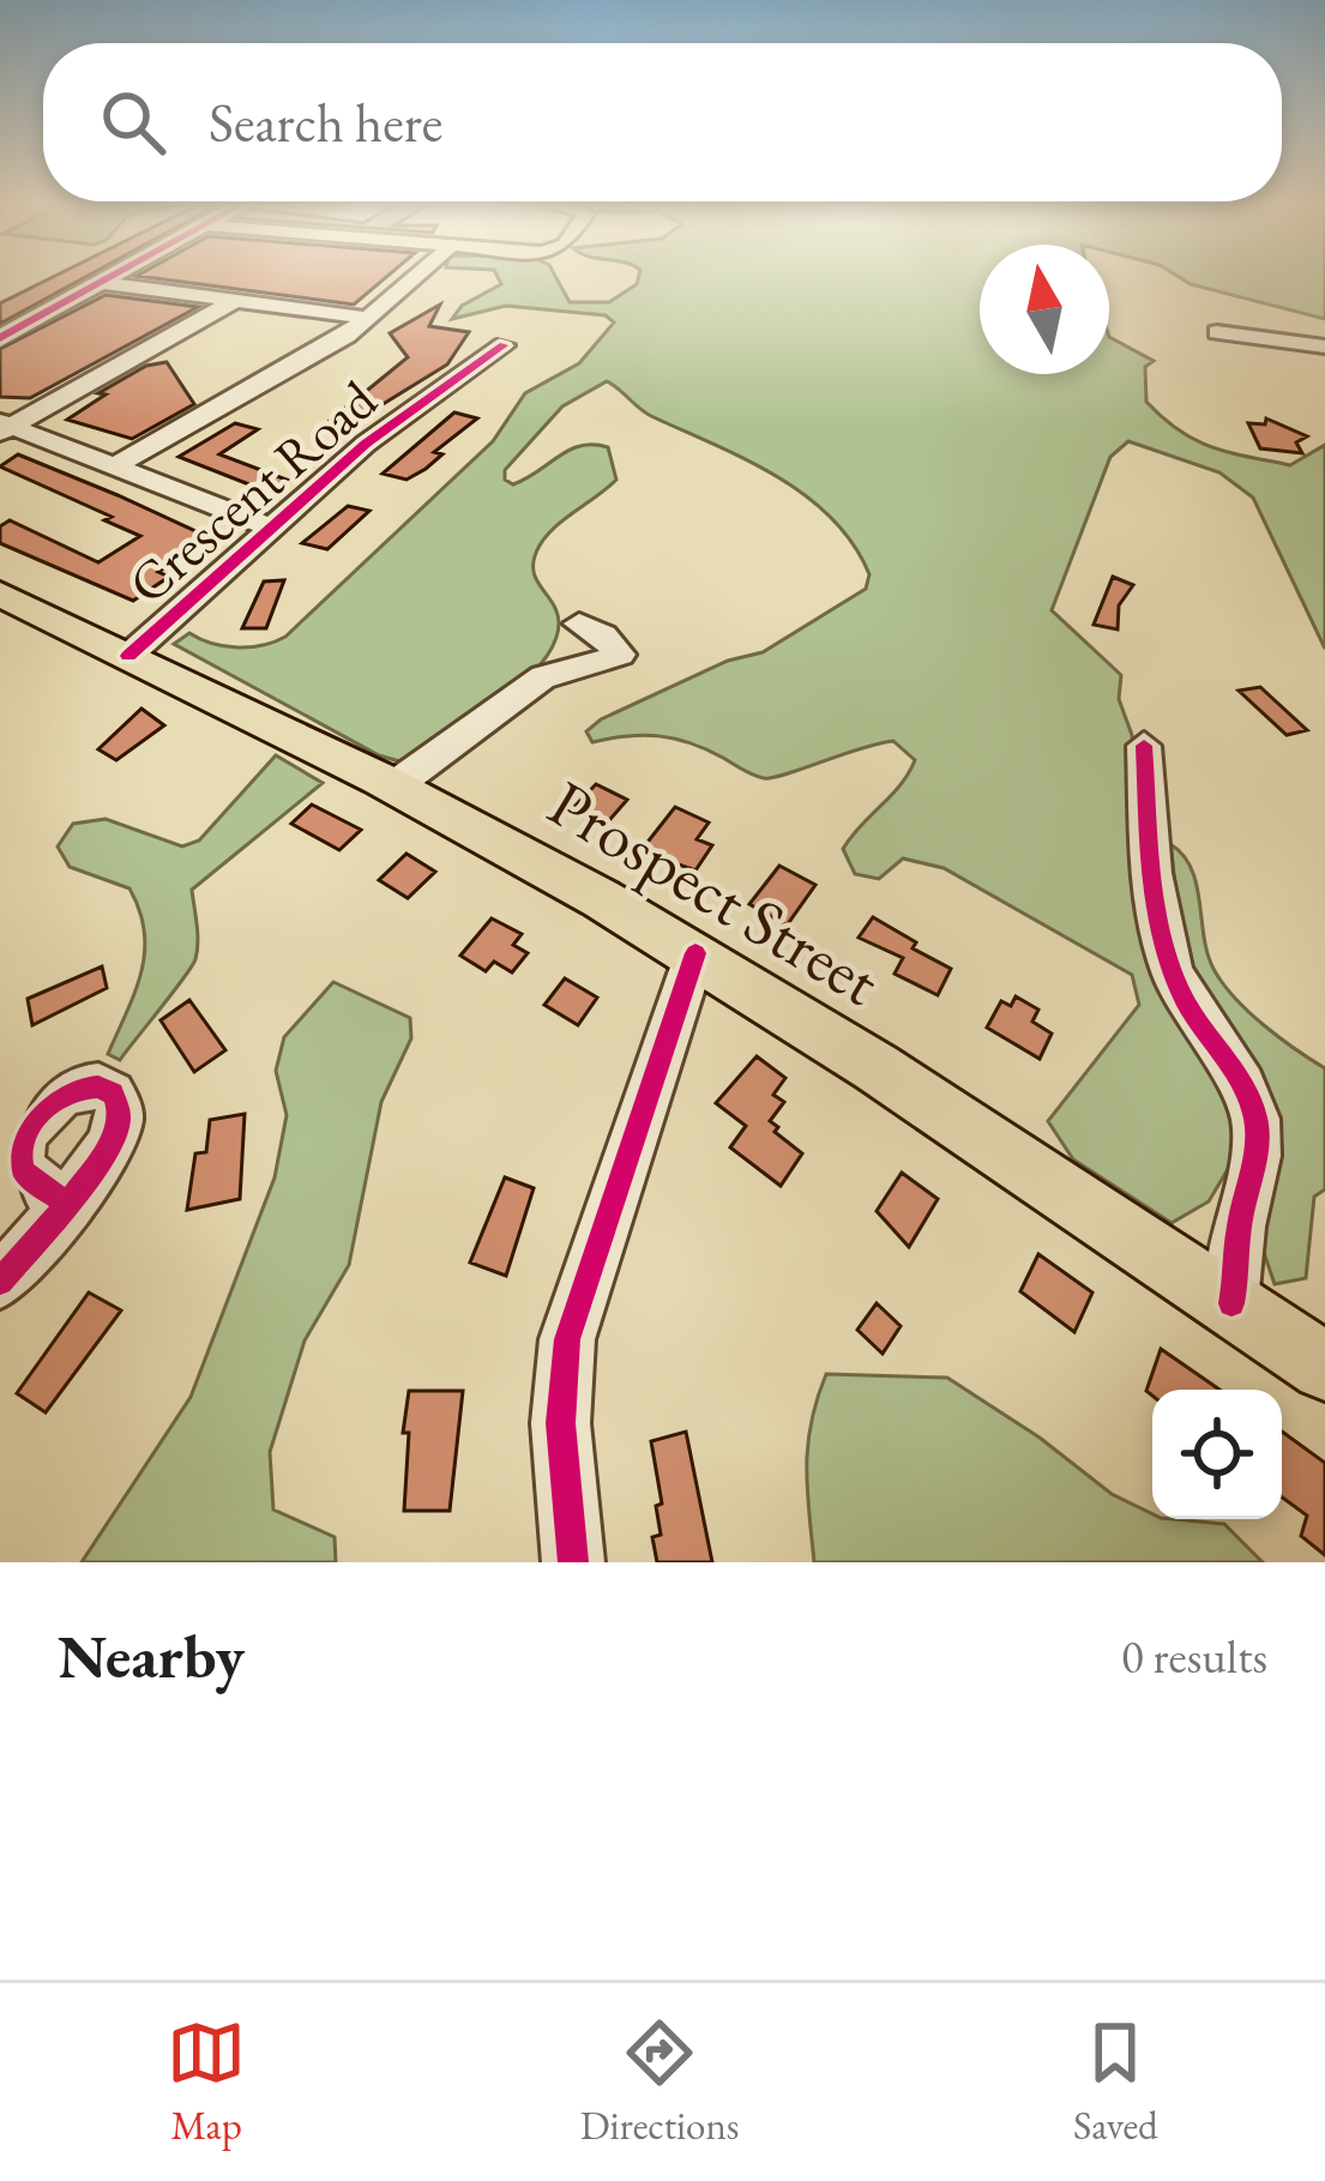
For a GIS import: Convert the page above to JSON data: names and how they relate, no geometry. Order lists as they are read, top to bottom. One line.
{"streets":{"main road":["Prospect Street"],"street":["Crescent Road"]},"crossings":[["Crescent Road","Prospect Street"]],"north":"top","page":{"search":"Search here","heading":["Nearby","0 results"],"nav":["Map","Directions","Saved"]}}
